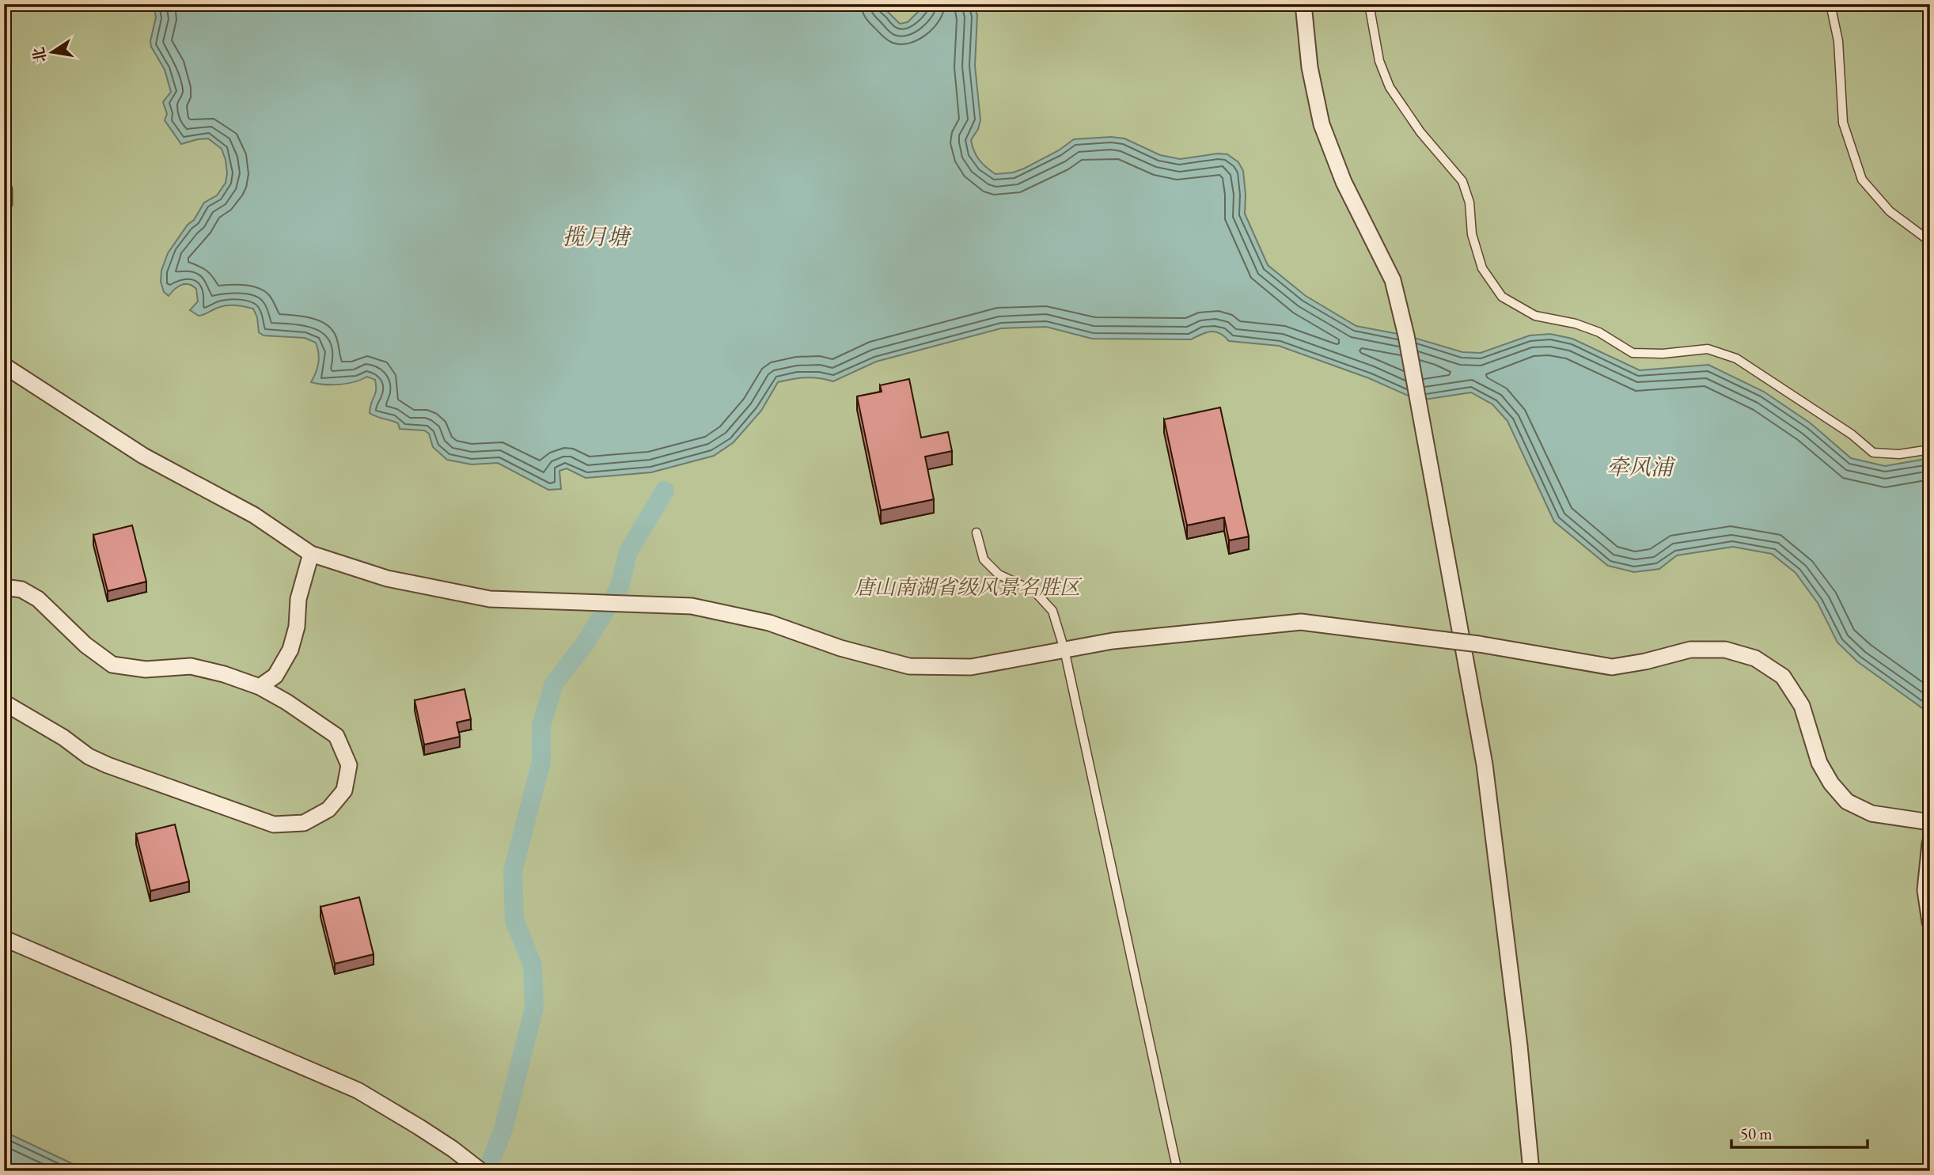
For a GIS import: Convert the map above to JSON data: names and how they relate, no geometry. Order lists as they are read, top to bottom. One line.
{"water":["揽月塘","牵风浦"],"parks":["唐山南湖省级风景名胜区"],"scale_bar":"50 m","north":"left"}
